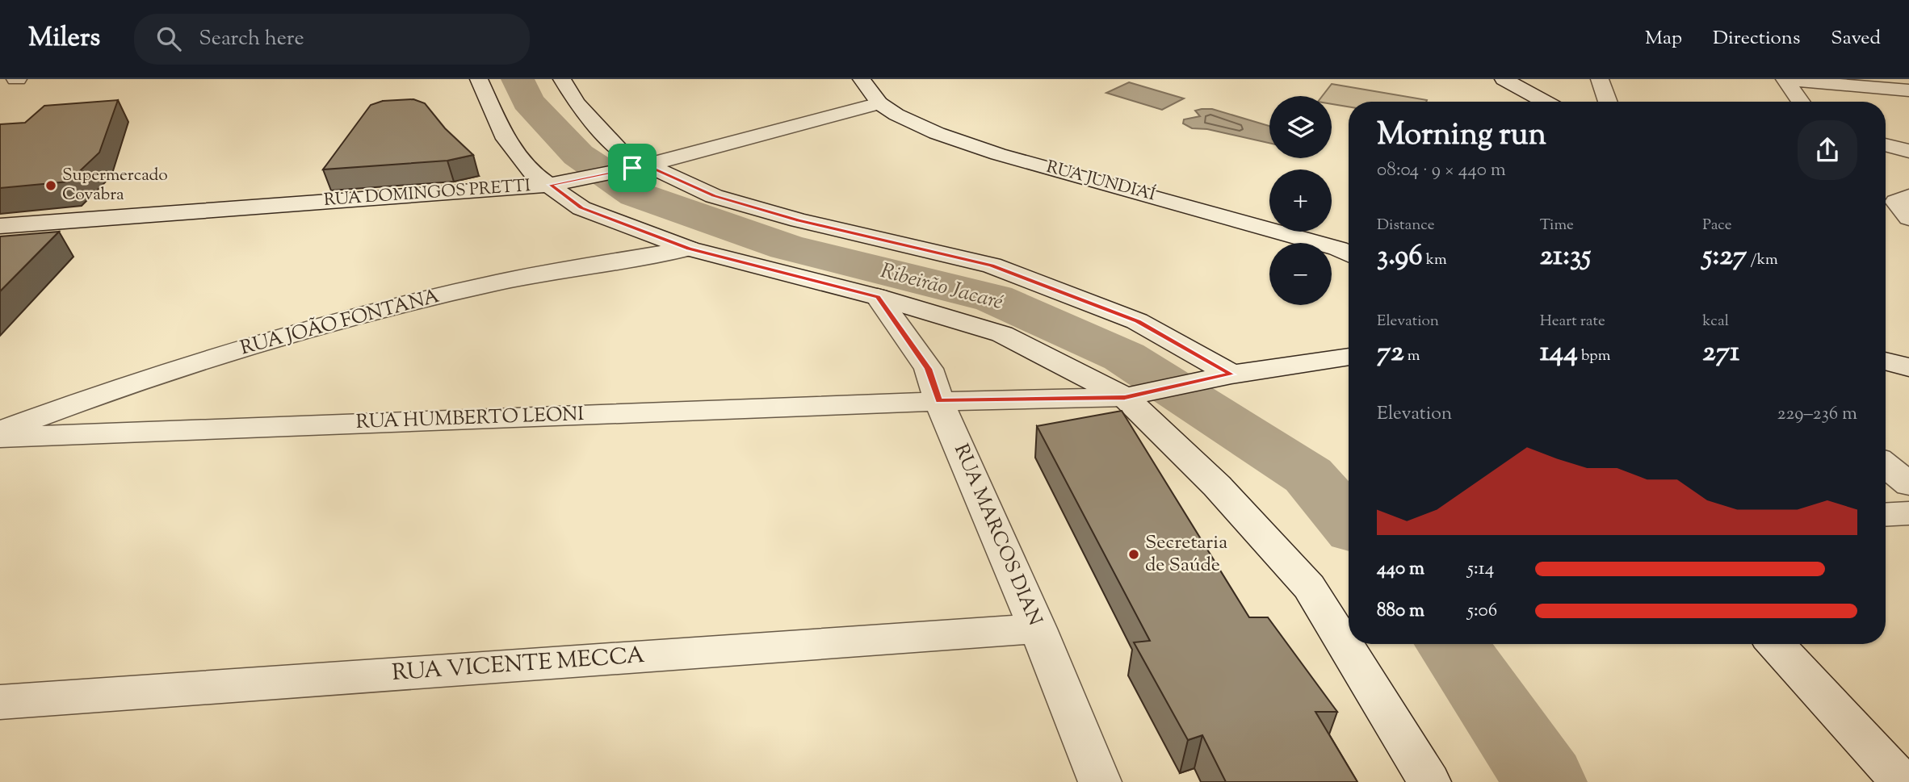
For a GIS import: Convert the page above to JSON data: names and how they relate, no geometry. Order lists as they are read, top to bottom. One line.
{"streets":{"main road":["RUA JUNDIAÍ","RUA DOMINGOS PRETTI","RUA JOÃO FONTANA","RUA HUMBERTO LEONI","RUA MARCOS DIAN","RUA VICENTE MECCA"]},"crossings":[["RUA JUNDIAÍ","RUA DOMINGOS PRETTI"],["RUA HUMBERTO LEONI","RUA MARCOS DIAN"],["RUA MARCOS DIAN","RUA VICENTE MECCA"]],"water":["Ribeirão Jacaré"],"places":["Supermercado Covabra","Secretaria de Saúde"],"page":{"header":"Milers","search":"Search here","nav":["Map","Directions","Saved"],"map_buttons":["+","−"],"heading":["Morning run","08:04 · 9 × 440 m"],"stats":[["Distance","3.96 km"],["Time","21:35"],["Pace","5:27 /km"],["Elevation","72 m"],["Heart rate","144 bpm"],["kcal","271"]],"chart":["Elevation","229–236 m"],"list":[{"name":"440 m","note":"5:14"},{"name":"880 m","note":"5:06"}]}}
